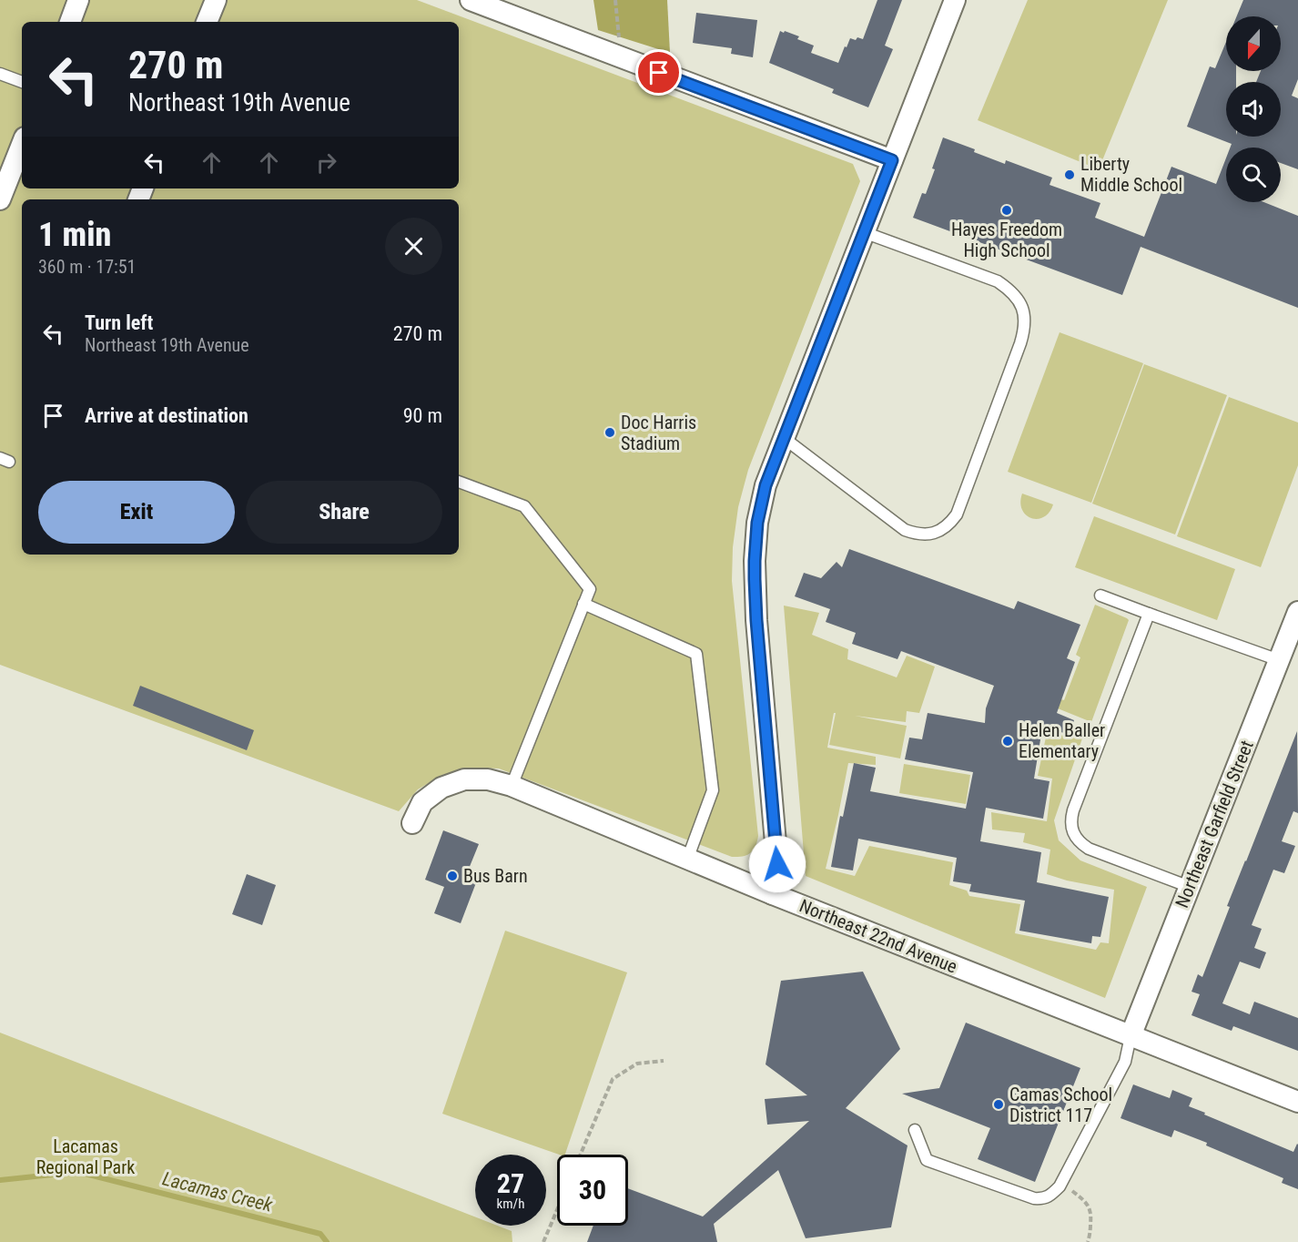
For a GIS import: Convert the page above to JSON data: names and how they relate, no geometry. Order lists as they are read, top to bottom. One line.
{"streets":{"street":["Northeast Garfield Street","Northeast 22nd Avenue"]},"crossings":[["Northeast Garfield Street","Northeast 22nd Avenue"]],"water":["Lacamas Creek"],"parks":["Lacamas Regional Park"],"places":["Liberty Middle School","Hayes Freedom High School","Doc Harris Stadium","Helen Baller Elementary","Bus Barn","Camas School District 117"],"north":"bottom","page":{"turn":["270 m","Northeast 19th Avenue"],"heading":["1 min","360 m · 17:51"],"list":[{"name":"Turn left","note":"Northeast 19th Avenue","value":"270 m"},{"name":"Arrive at destination","value":"90 m"}],"buttons":["Exit","Share"],"speed":"27 km/h","limit":"30"}}
